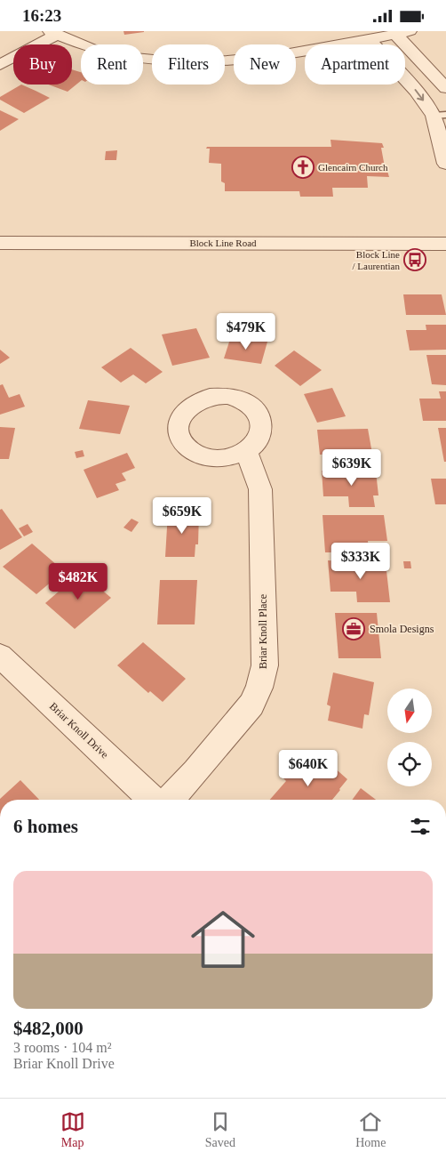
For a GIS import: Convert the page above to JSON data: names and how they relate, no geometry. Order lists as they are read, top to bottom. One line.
{"streets":{"street":["Block Line Road","Briar Knoll Place","Briar Knoll Drive"]},"places":{"church":["Glencairn Church"],"bus stop":["Block Line / Laurentian"],"office":["Smola Designs"]},"north":"bottom","page":{"status":"16:23","chip":["Buy","Rent","Filters","New","Apartment"],"price":["$479K","$639K","$659K","$333K","$482K","$640K"],"heading":"6 homes","list":[{"name":"$482,000","note":"3 rooms · 104 m² · Briar Knoll Drive"}],"tabs":["Map","Saved","Home"]}}
